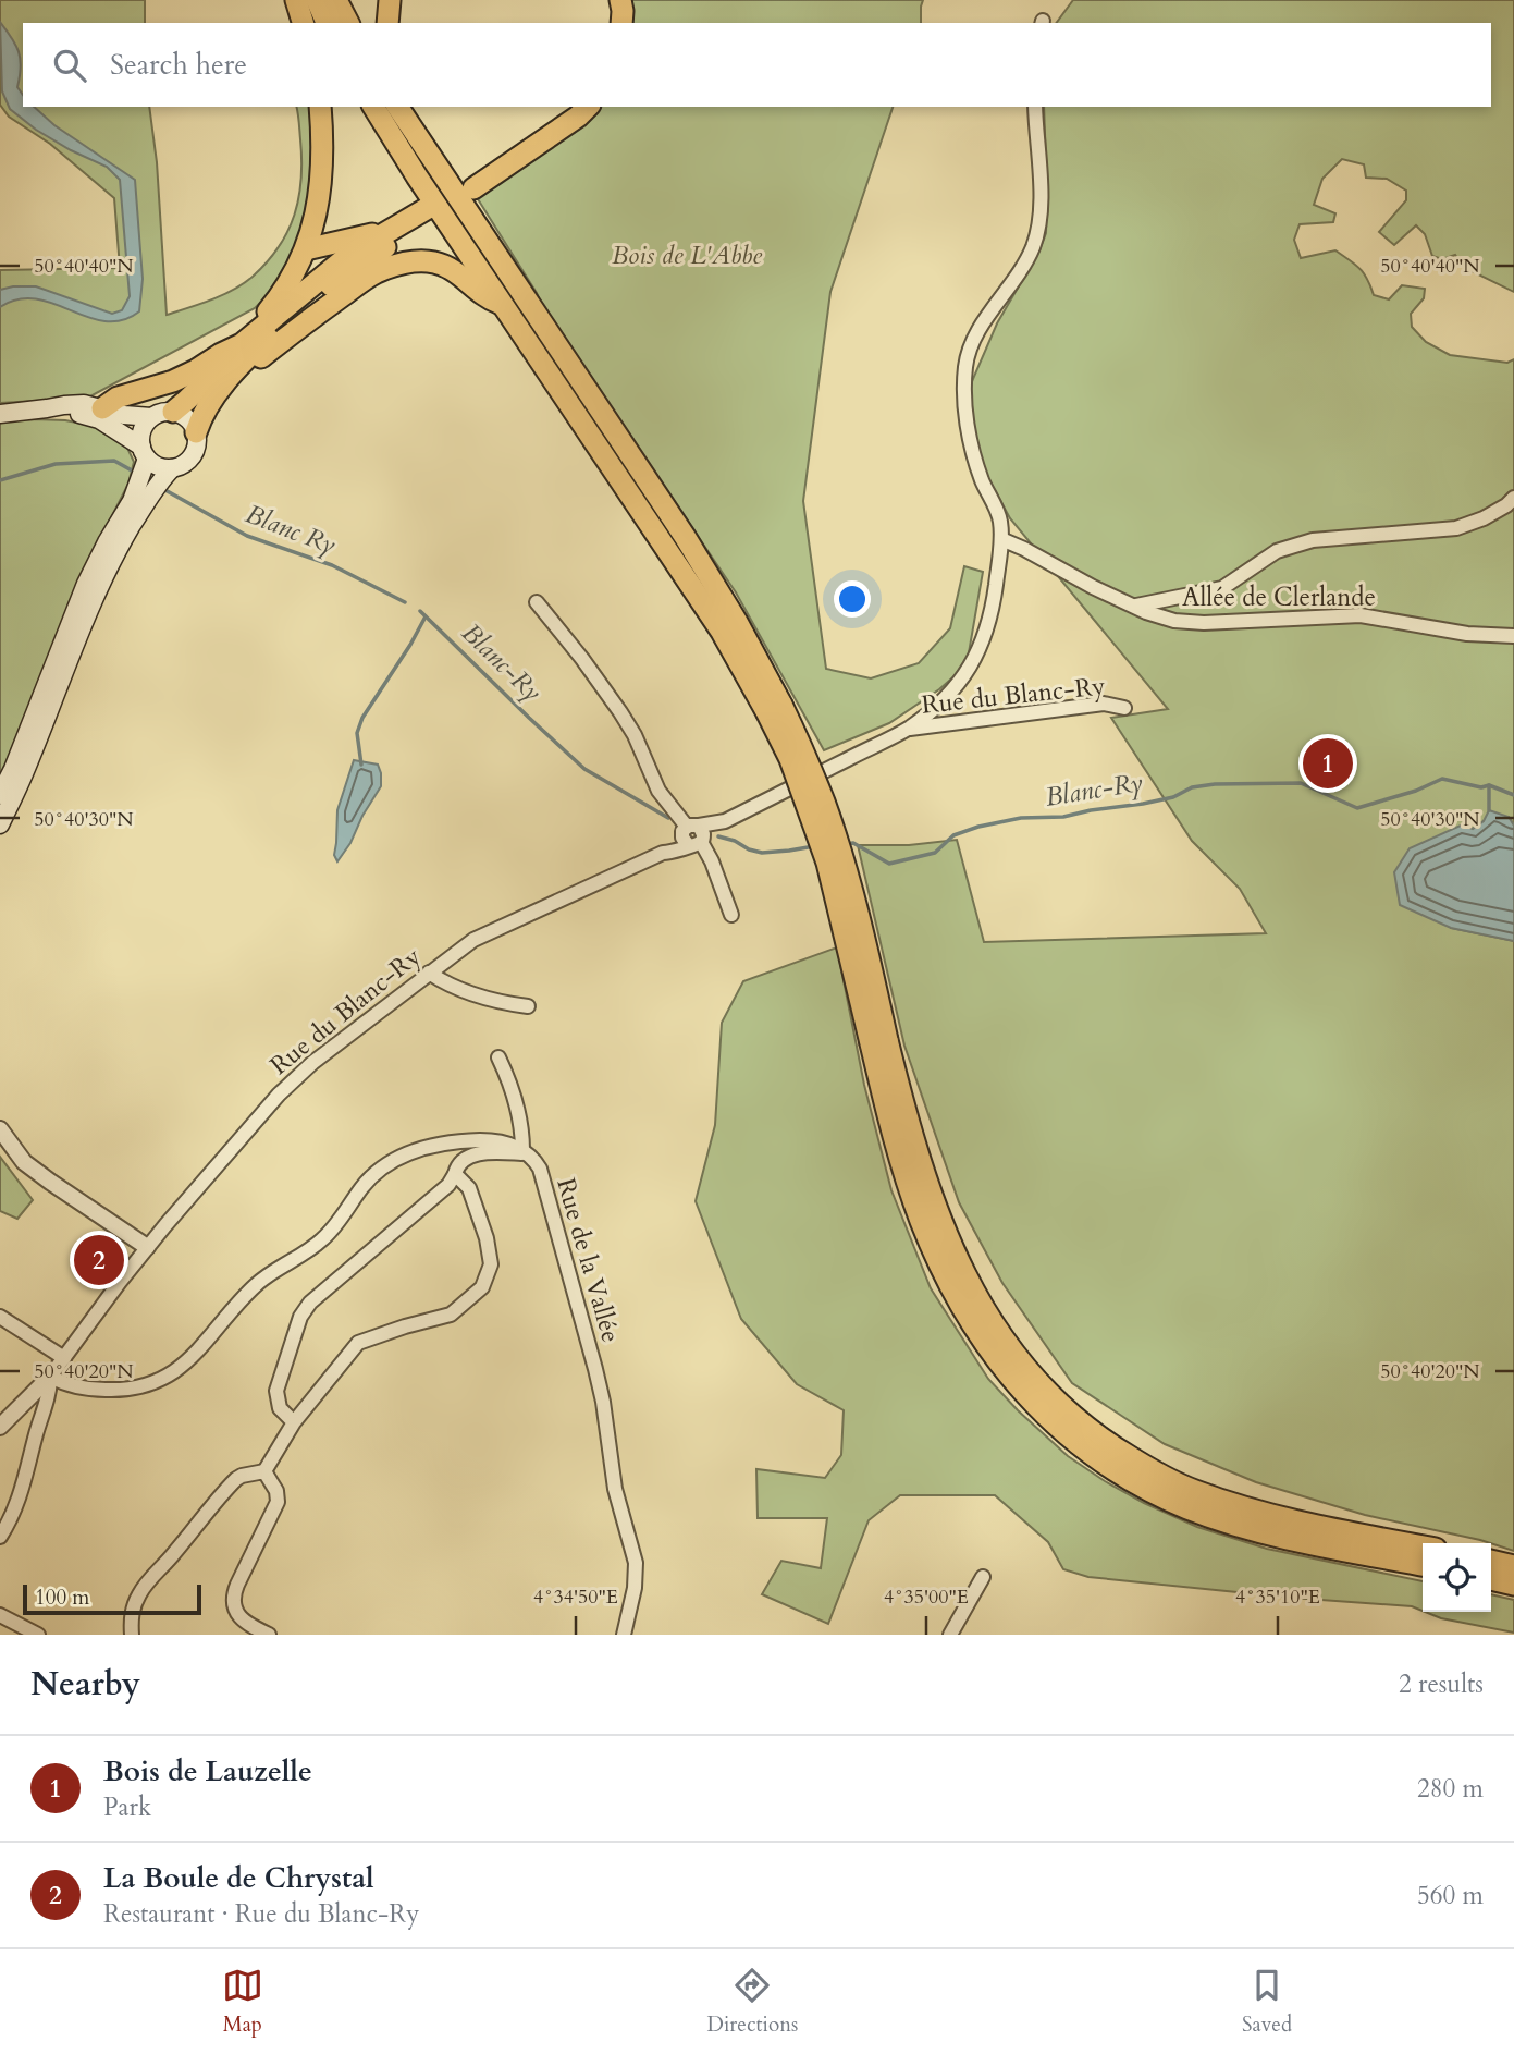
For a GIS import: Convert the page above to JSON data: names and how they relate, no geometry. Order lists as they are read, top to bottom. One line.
{"streets":{"street":["Allée de Clerlande","Rue du Blanc-Ry","Rue de la Vallée"]},"crossings":[["Allée de Clerlande","Rue du Blanc-Ry"]],"water":["Blanc Ry","Blanc-Ry"],"parks":["Bois de L'Abbe"],"scale_bar":"100 m","page":{"search":"Search here","pins":["1","2"],"scale":"100 m","heading":["Nearby","2 results"],"list":[{"mark":"1","name":"Bois de Lauzelle","note":"Park","value":"280 m"},{"mark":"2","name":"La Boule de Chrystal","note":"Restaurant · Rue du Blanc-Ry","value":"560 m"}],"nav":["Map","Directions","Saved"]},"coordinates":["50°40'40\"N","50°40'30\"N","50°40'20\"N","4°34'50\"E","4°35'00\"E","4°35'10\"E"]}
